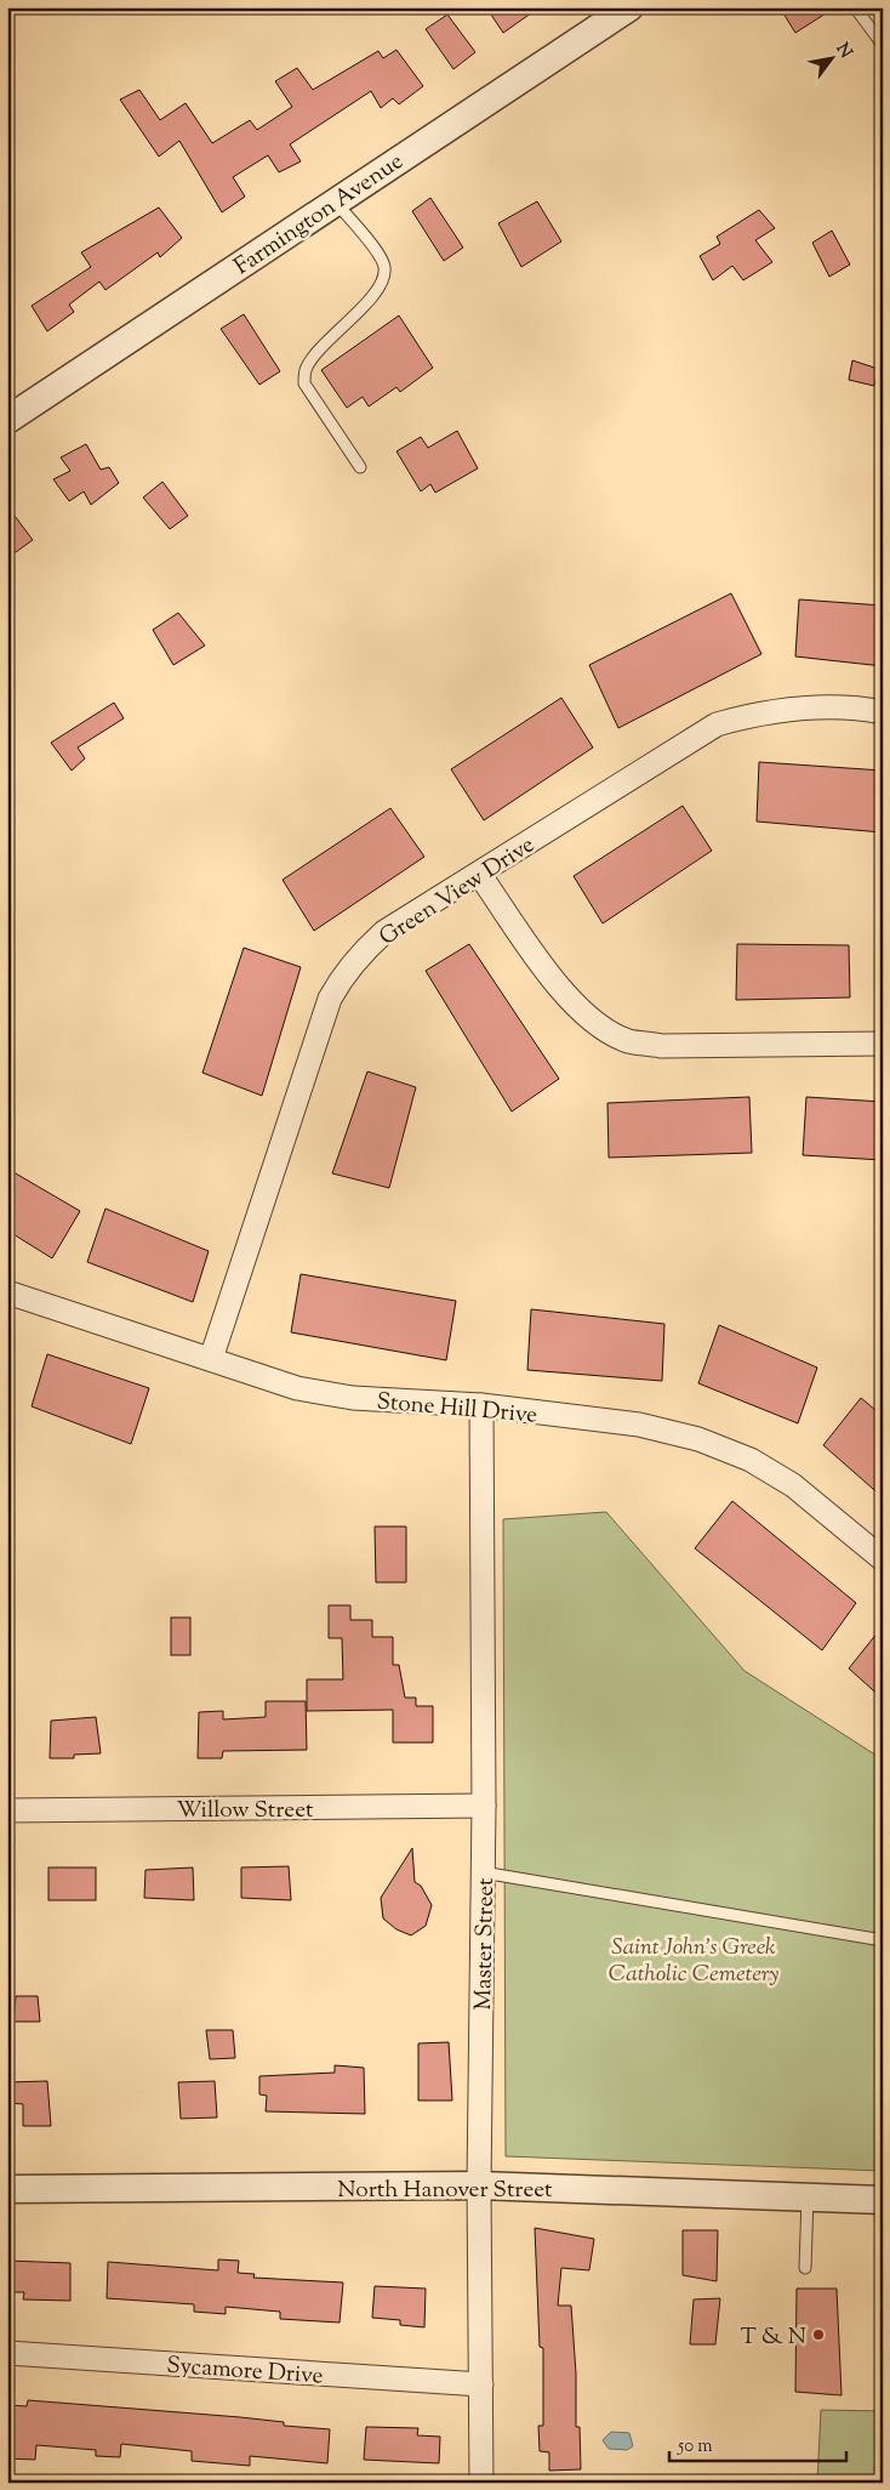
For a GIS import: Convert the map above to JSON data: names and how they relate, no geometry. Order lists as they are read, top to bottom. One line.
{"streets":{"street":["Farmington Avenue","Green View Drive","Stone Hill Drive","Willow Street","Master Street","North Hanover Street","Sycamore Drive"]},"crossings":[["Green View Drive","Stone Hill Drive"],["Stone Hill Drive","Master Street"],["Willow Street","Master Street"],["Master Street","North Hanover Street"],["Master Street","Sycamore Drive"]],"parks":["Saint John's Greek Catholic Cemetery"],"places":["T & N"],"scale_bar":"50 m","north":"top right"}
